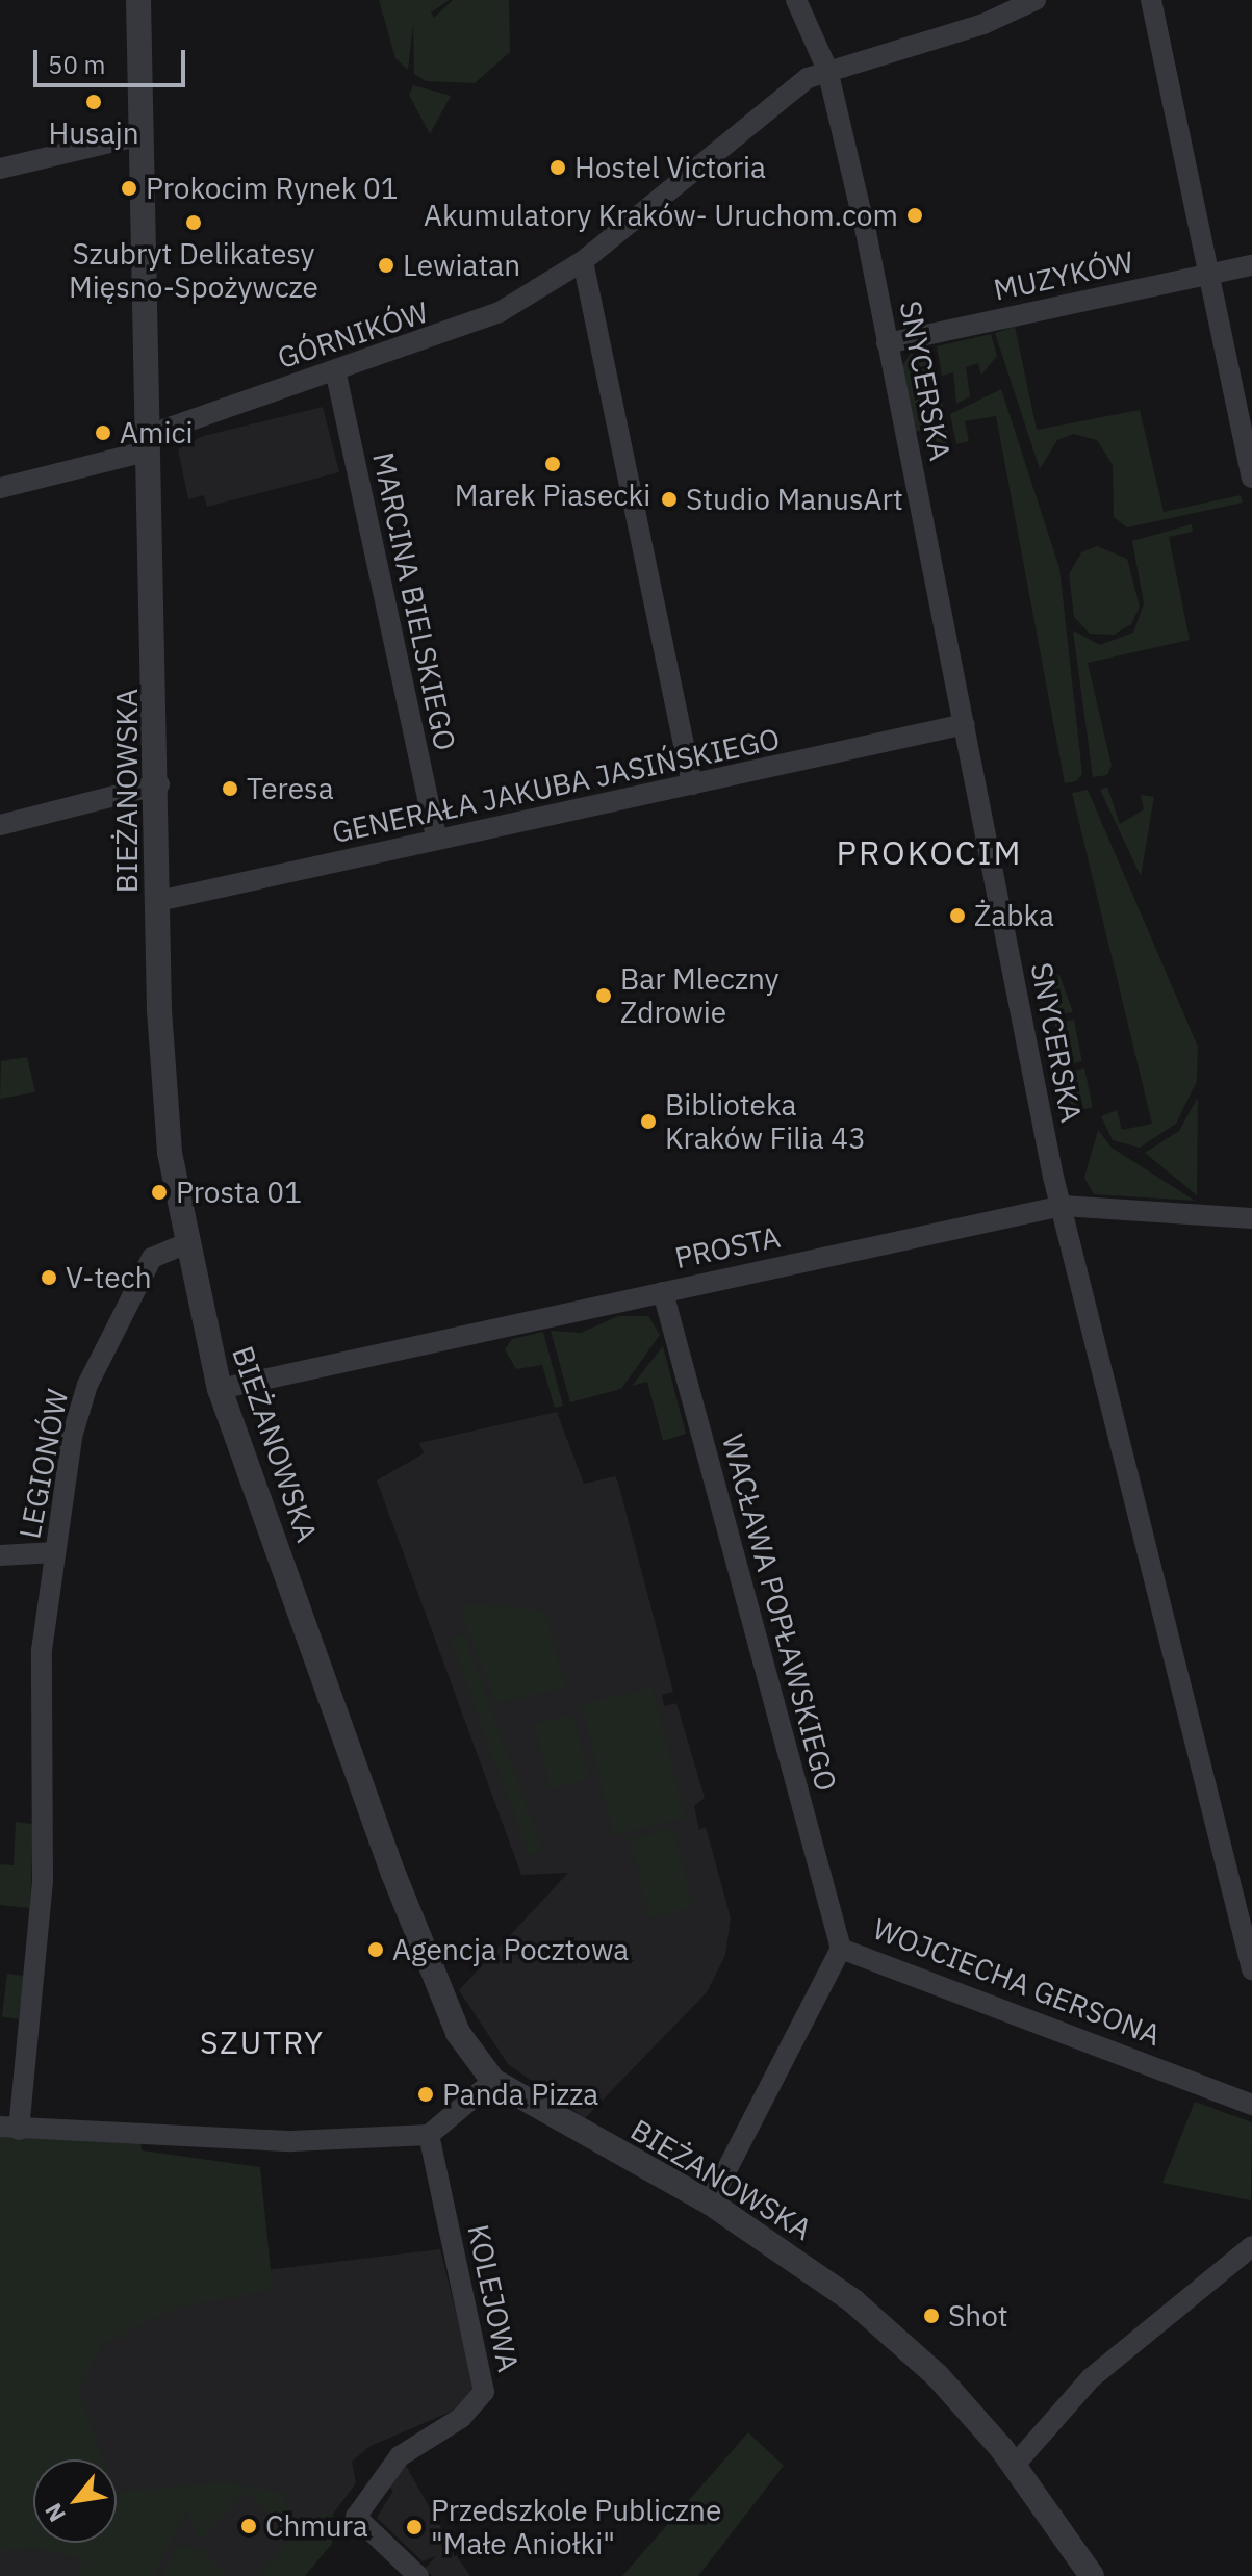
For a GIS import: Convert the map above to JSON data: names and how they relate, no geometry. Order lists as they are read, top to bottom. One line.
{"streets":{"street":["MUZYKÓW","GÓRNIKÓW","SNYCERSKA","MARCINA BIELSKIEGO","GENERAŁA JAKUBA JASIŃSKIEGO","BIEŻANOWSKA","PROSTA","LEGIONÓW","WACŁAWA POPŁAWSKIEGO","WOJCIECHA GERSONA","KOLEJOWA"]},"crossings":[["MUZYKÓW","SNYCERSKA"],["GÓRNIKÓW","SNYCERSKA"],["GÓRNIKÓW","MARCINA BIELSKIEGO"],["GÓRNIKÓW","BIEŻANOWSKA"],["SNYCERSKA","GENERAŁA JAKUBA JASIŃSKIEGO"],["SNYCERSKA","PROSTA"],["MARCINA BIELSKIEGO","GENERAŁA JAKUBA JASIŃSKIEGO"],["GENERAŁA JAKUBA JASIŃSKIEGO","BIEŻANOWSKA"],["BIEŻANOWSKA","PROSTA"],["BIEŻANOWSKA","LEGIONÓW"],["BIEŻANOWSKA","WOJCIECHA GERSONA"],["PROSTA","WACŁAWA POPŁAWSKIEGO"],["WACŁAWA POPŁAWSKIEGO","WOJCIECHA GERSONA"]],"districts":["PROKOCIM","SZUTRY"],"places":["Husajn","Hostel Victoria","Prokocim Rynek 01","Akumulatory Kraków- Uruchom.com","Szubryt Delikatesy Mięsno-Spożywcze","Lewiatan","Amici","Marek Piasecki","Studio ManusArt","Teresa","Żabka","Bar Mleczny Zdrowie","Biblioteka Kraków Filia 43","Prosta 01","V-tech","Agencja Pocztowa","Panda Pizza","Shot","Chmura","Przedszkole Publiczne \"Małe Aniołki\""],"scale_bar":"50 m","north":"bottom left"}
